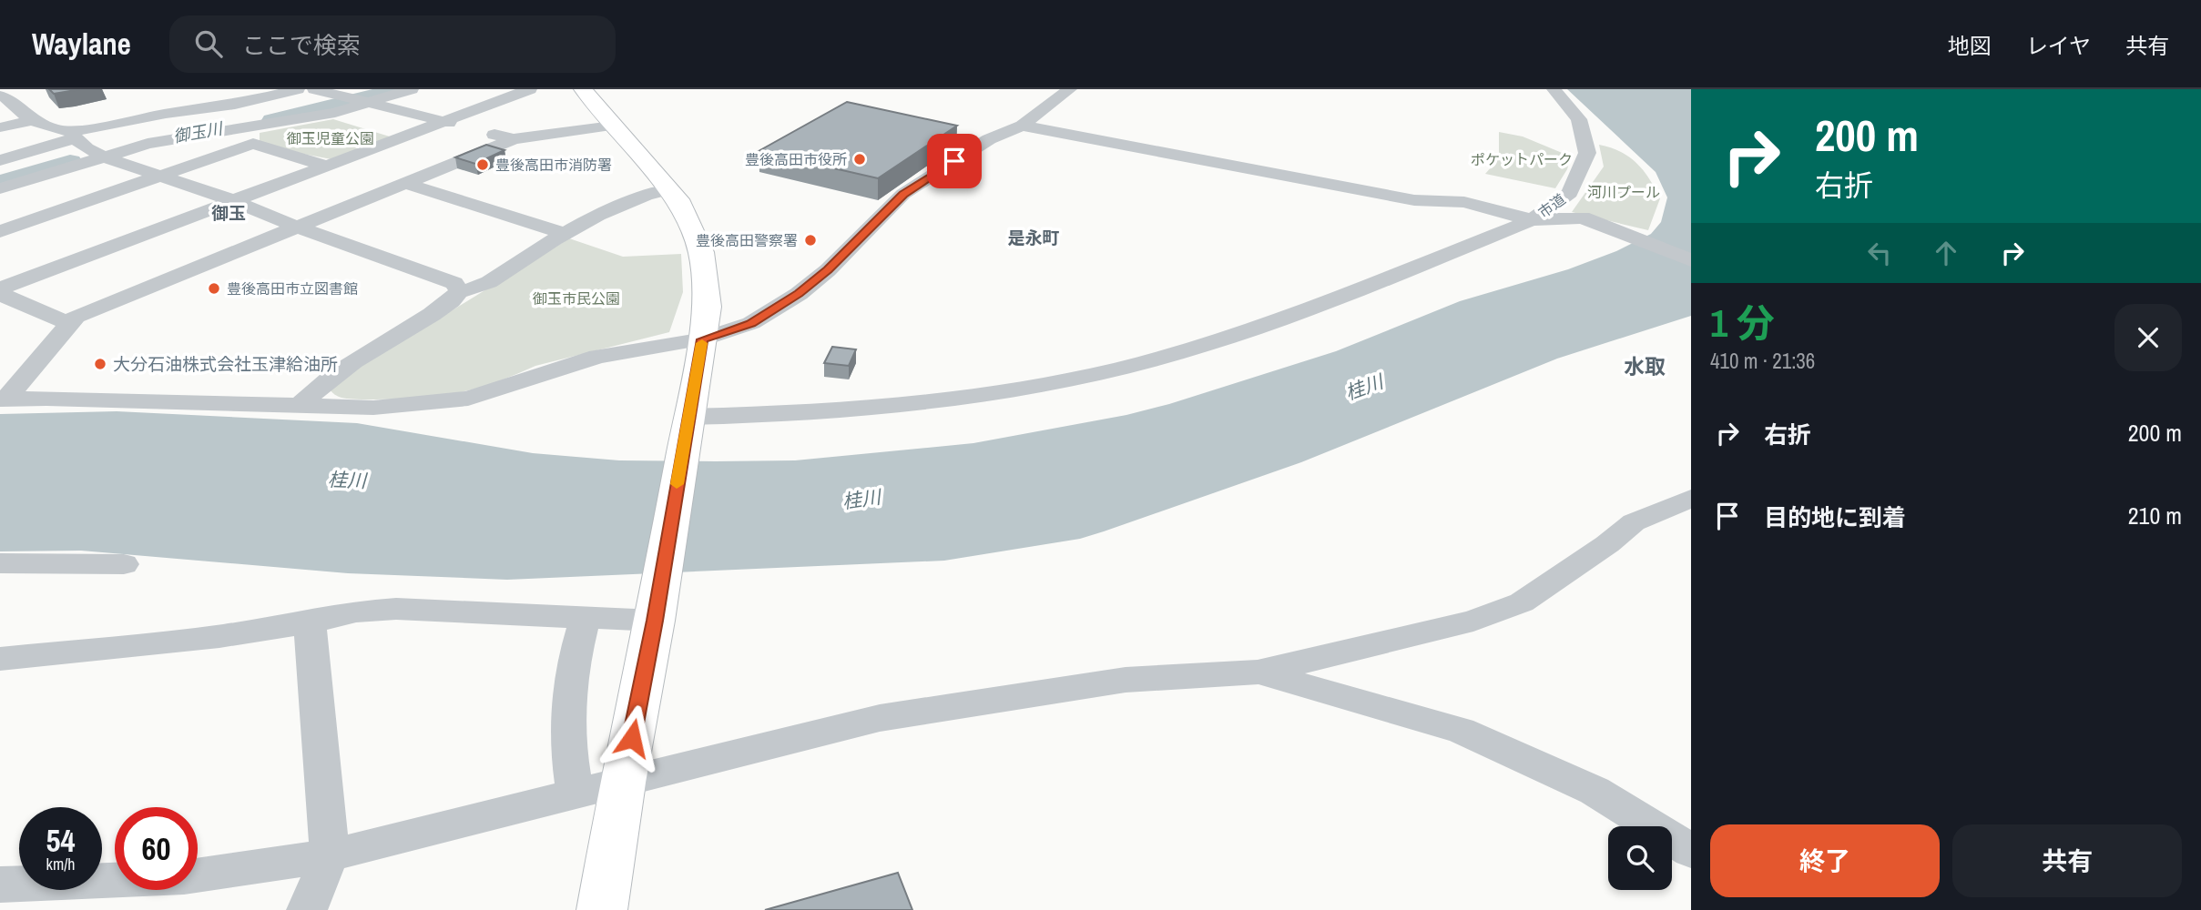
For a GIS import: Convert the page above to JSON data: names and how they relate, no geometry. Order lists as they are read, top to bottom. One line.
{"streets":{"street":["市道"]},"districts":["御玉","是永町","水取"],"water":["御玉川","桂川"],"parks":["御玉児童公園","ポケットパーク","河川プール","御玉市民公園"],"places":["豊後高田市役所","豊後高田市消防署","豊後高田警察署","豊後高田市立図書館","大分石油株式会社玉津給油所"],"page":{"header":"Waylane","search":"ここで検索","nav":["地図","レイヤ","共有"],"turn":["200 m","右折"],"heading":["1 分","410 m · 21:36"],"list":[{"name":"右折","value":"200 m"},{"name":"目的地に到着","value":"210 m"}],"speed":"54 km/h","limit":"60","buttons":["終了","共有"]}}
